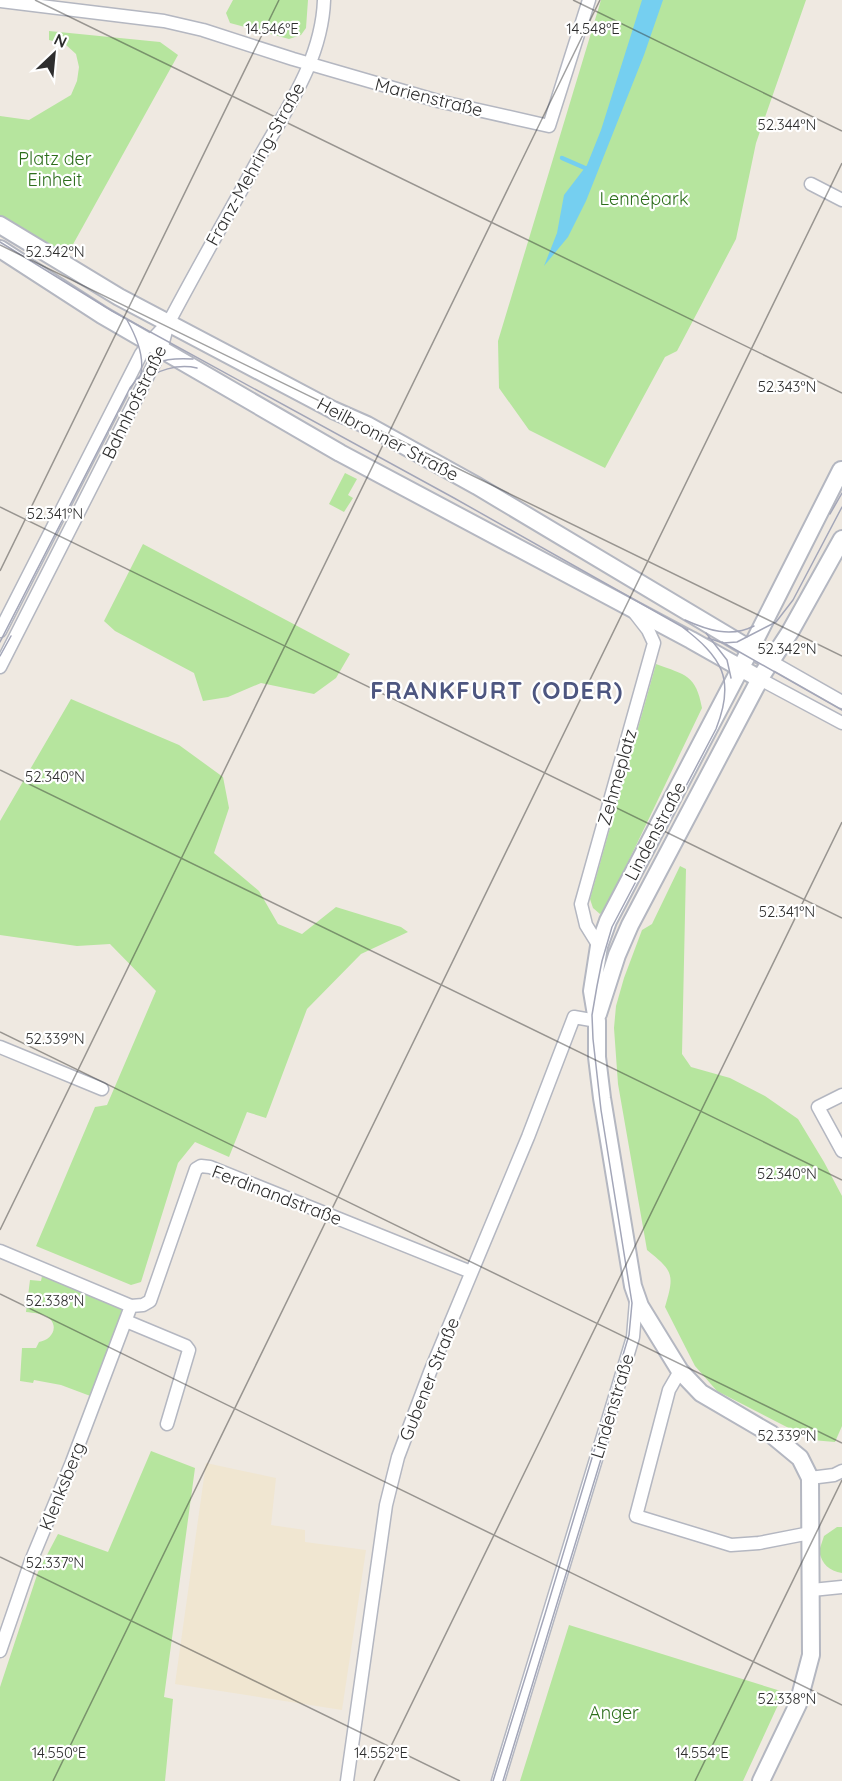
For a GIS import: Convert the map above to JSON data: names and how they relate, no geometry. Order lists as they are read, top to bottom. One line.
{"streets":{"street":["Marienstraße","Franz-Mehring-Straße","Bahnhofstraße","Heilbronner Straße","Zehmeplatz","Lindenstraße","Ferdinandstraße","Gubener Straße","Klenksberg"]},"crossings":[["Marienstraße","Franz-Mehring-Straße"],["Franz-Mehring-Straße","Bahnhofstraße"],["Franz-Mehring-Straße","Heilbronner Straße"],["Bahnhofstraße","Heilbronner Straße"],["Heilbronner Straße","Zehmeplatz"],["Heilbronner Straße","Lindenstraße"],["Zehmeplatz","Lindenstraße"],["Lindenstraße","Gubener Straße"],["Ferdinandstraße","Gubener Straße"],["Ferdinandstraße","Klenksberg"]],"districts":["FRANKFURT (ODER)"],"parks":["Platz der Einheit","Lennépark","Anger"],"north":"top right","coordinates":["14.548°E","14.546°E","52.344°N","52.342°N","52.343°N","52.341°N","52.340°N","52.339°N","52.338°N","52.337°N","14.550°E","14.552°E","14.554°E"]}
